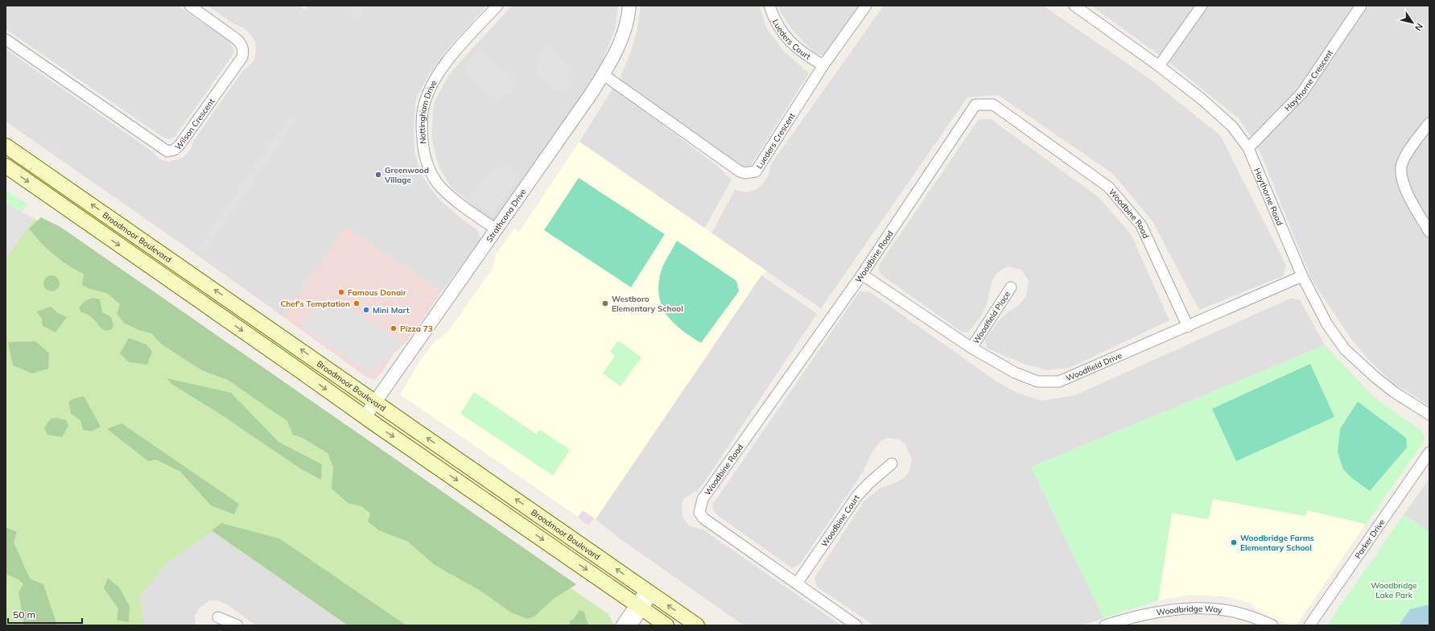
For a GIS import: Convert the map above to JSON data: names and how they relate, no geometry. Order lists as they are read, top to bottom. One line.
{"streets":{"main road":["Broadmoor Boulevard"],"street":["Lueders Court","Haythorne Crescent","Nottingham Drive","Wilson Crescent","Lueders Crescent","Haythorne Road","Woodbine Road","Strathcona Drive","Woodfield Place","Woodfield Drive","Woodbine Court","Parker Drive","Woodbridge Way"]},"crossings":[["Lueders Court","Lueders Crescent"],["Haythorne Crescent","Haythorne Road"],["Nottingham Drive","Strathcona Drive"],["Lueders Crescent","Strathcona Drive"],["Haythorne Road","Woodfield Drive"],["Woodbine Road","Woodfield Drive"],["Woodbine Road","Woodbine Court"],["Strathcona Drive","Broadmoor Boulevard"],["Woodfield Place","Woodfield Drive"]],"parks":["Woodbridge Lake Park"],"places":["Greenwood Village","Famous Donair","Chef's Temptation","Westboro Elementary School","Mini Mart","Pizza 73","Woodbridge Farms Elementary School"],"scale_bar":"50 m","north":"bottom right"}
